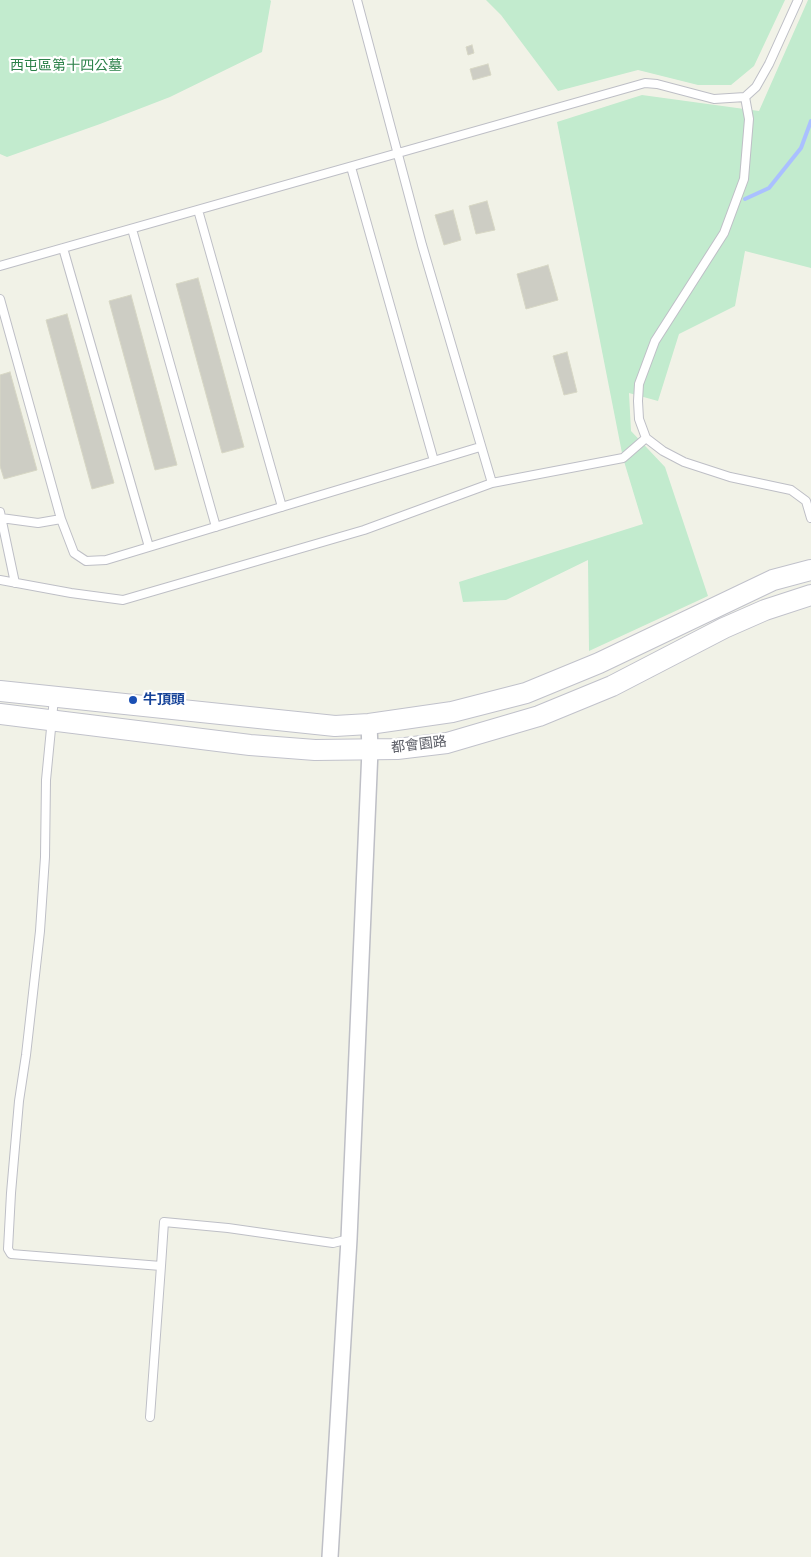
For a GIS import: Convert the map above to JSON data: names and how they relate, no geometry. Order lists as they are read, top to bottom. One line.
{"streets":{"street":["都會園路"]},"parks":["西屯區第十四公墓"],"places":["牛頂頭"]}
